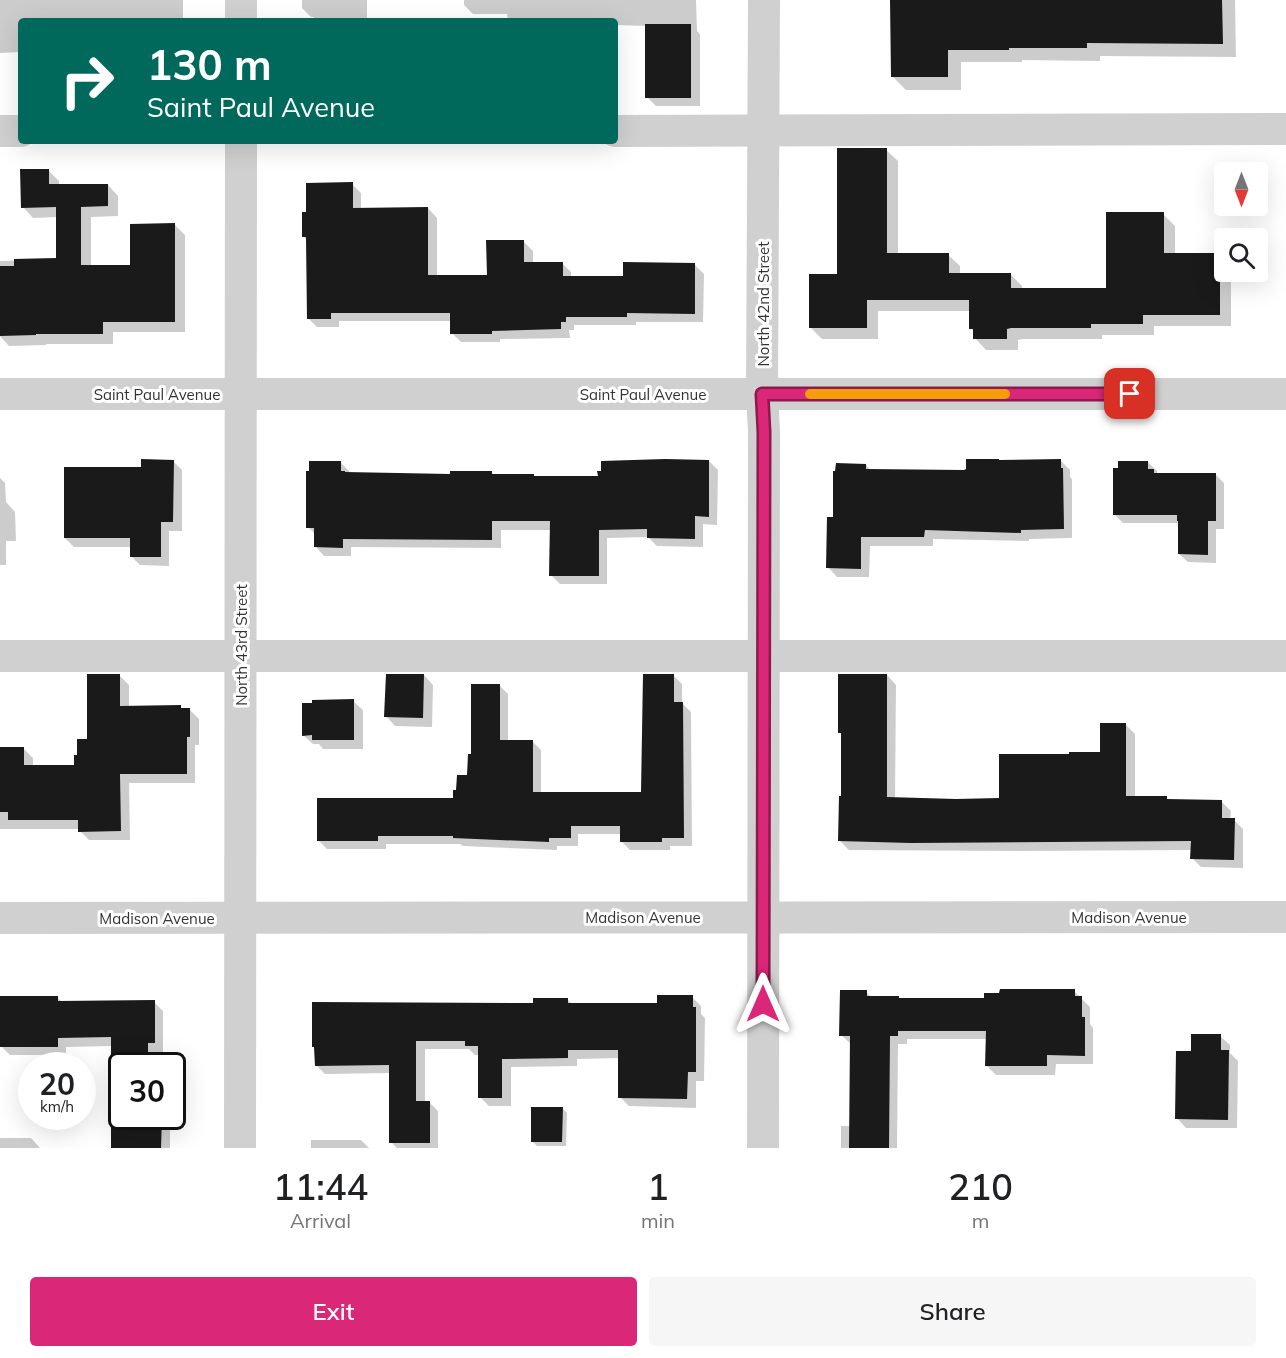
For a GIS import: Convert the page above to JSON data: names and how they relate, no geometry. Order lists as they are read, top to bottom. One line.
{"streets":{"street":["North 42nd Street","Saint Paul Avenue","North 43rd Street","Madison Avenue"]},"crossings":[["North 42nd Street","Saint Paul Avenue"],["North 42nd Street","Madison Avenue"],["Saint Paul Avenue","North 43rd Street"],["North 43rd Street","Madison Avenue"]],"north":"bottom","page":{"turn":["130 m","Saint Paul Avenue"],"speed":"20 km/h","limit":"30","eta":["11:44","Arrival","1","min","210","m"],"buttons":["Exit","Share"]}}
